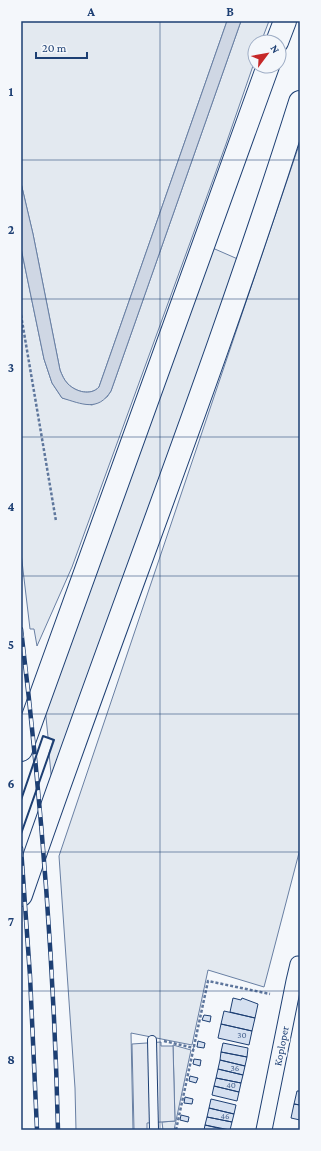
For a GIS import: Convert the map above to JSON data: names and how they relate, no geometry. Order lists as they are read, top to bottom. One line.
{"streets":{"street":["Koploper"]},"house_numbers":["30","36","40","46"],"scale_bar":"20 m","north":"top right","grid":{"columns":["A","B"],"rows":["1","2","3","4","5","6","7","8"]}}
